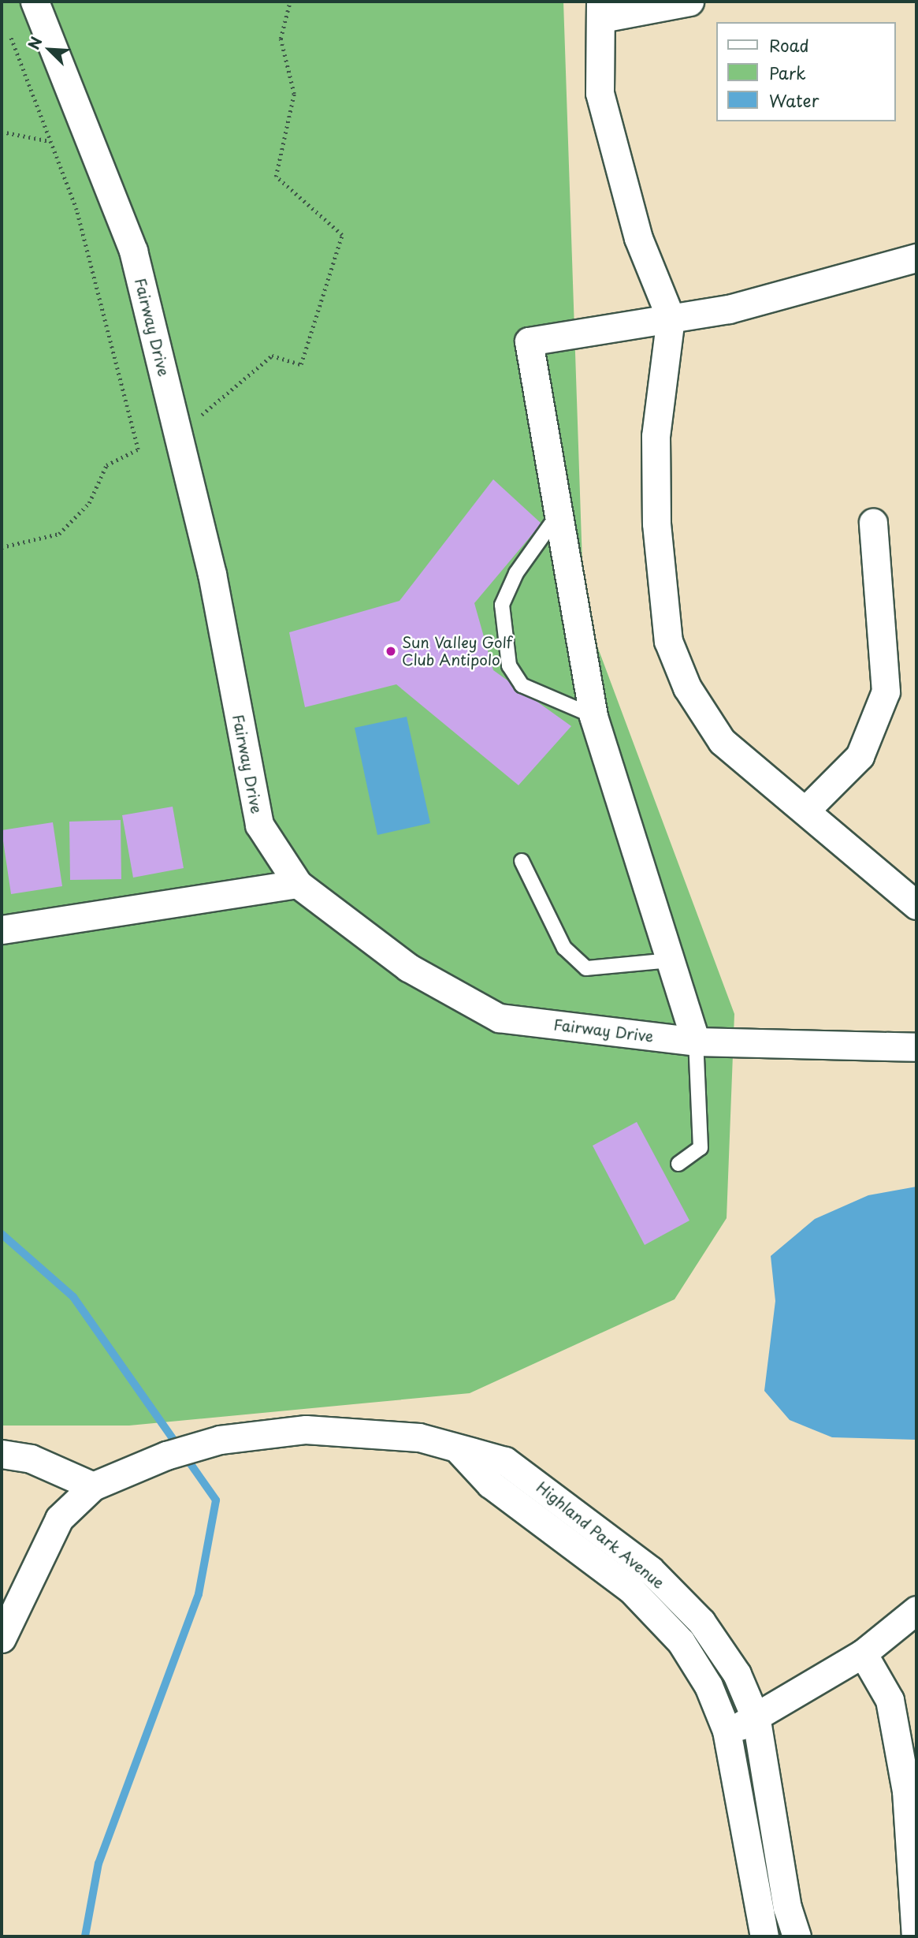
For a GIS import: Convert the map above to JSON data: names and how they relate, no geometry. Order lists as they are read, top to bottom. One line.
{"streets":{"street":["Fairway Drive","Highland Park Avenue"]},"places":["Sun Valley Golf Club Antipolo"],"legend":["Road","Park","Water"],"north":"top left"}
